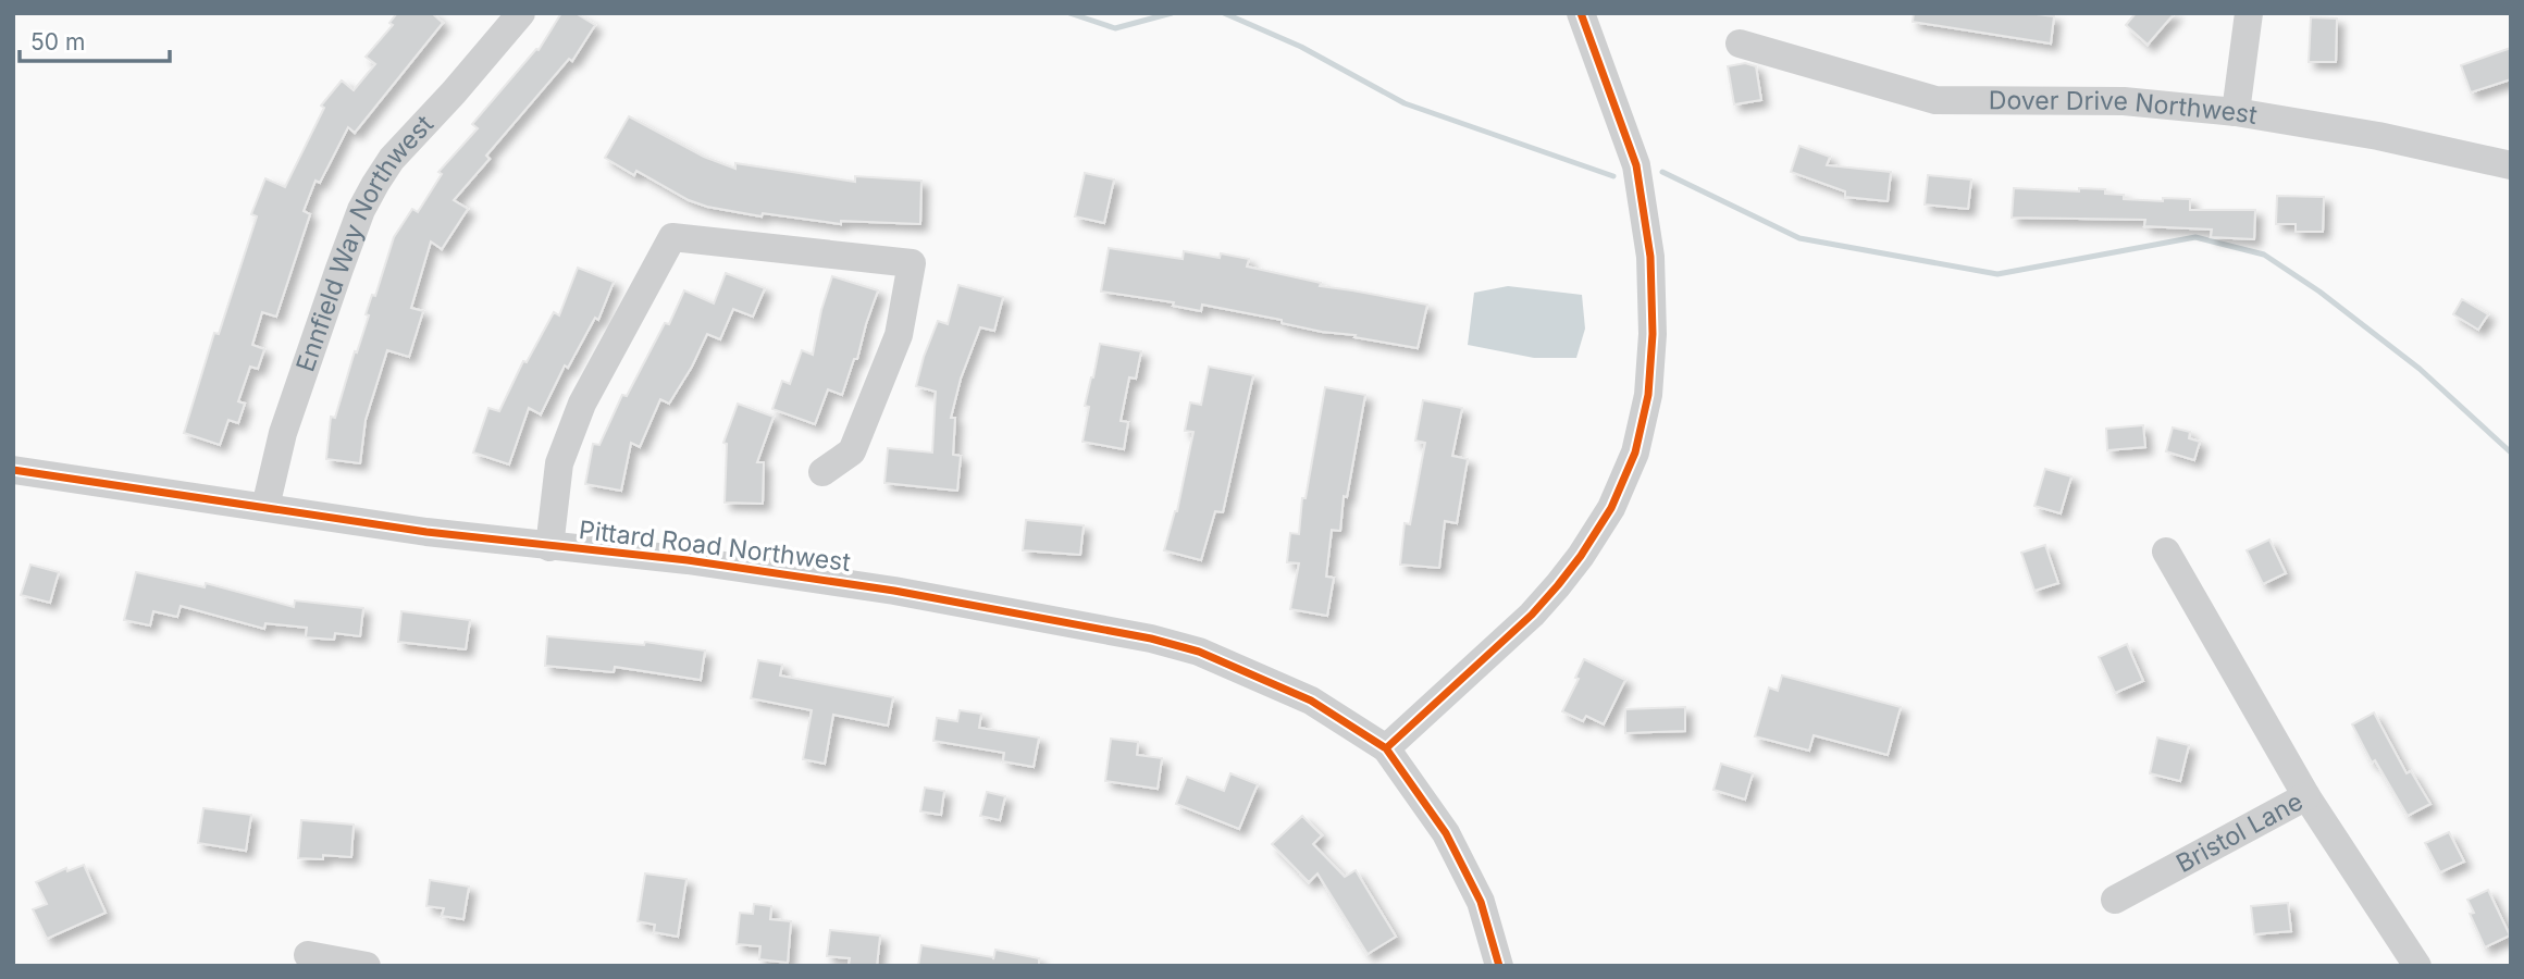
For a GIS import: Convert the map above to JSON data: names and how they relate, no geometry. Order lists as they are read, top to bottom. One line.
{"streets":{"street":["Dover Drive Northwest","Ennfield Way Northwest","Pittard Road Northwest","Bristol Lane"]},"crossings":[["Ennfield Way Northwest","Pittard Road Northwest"]],"scale_bar":"50 m"}
